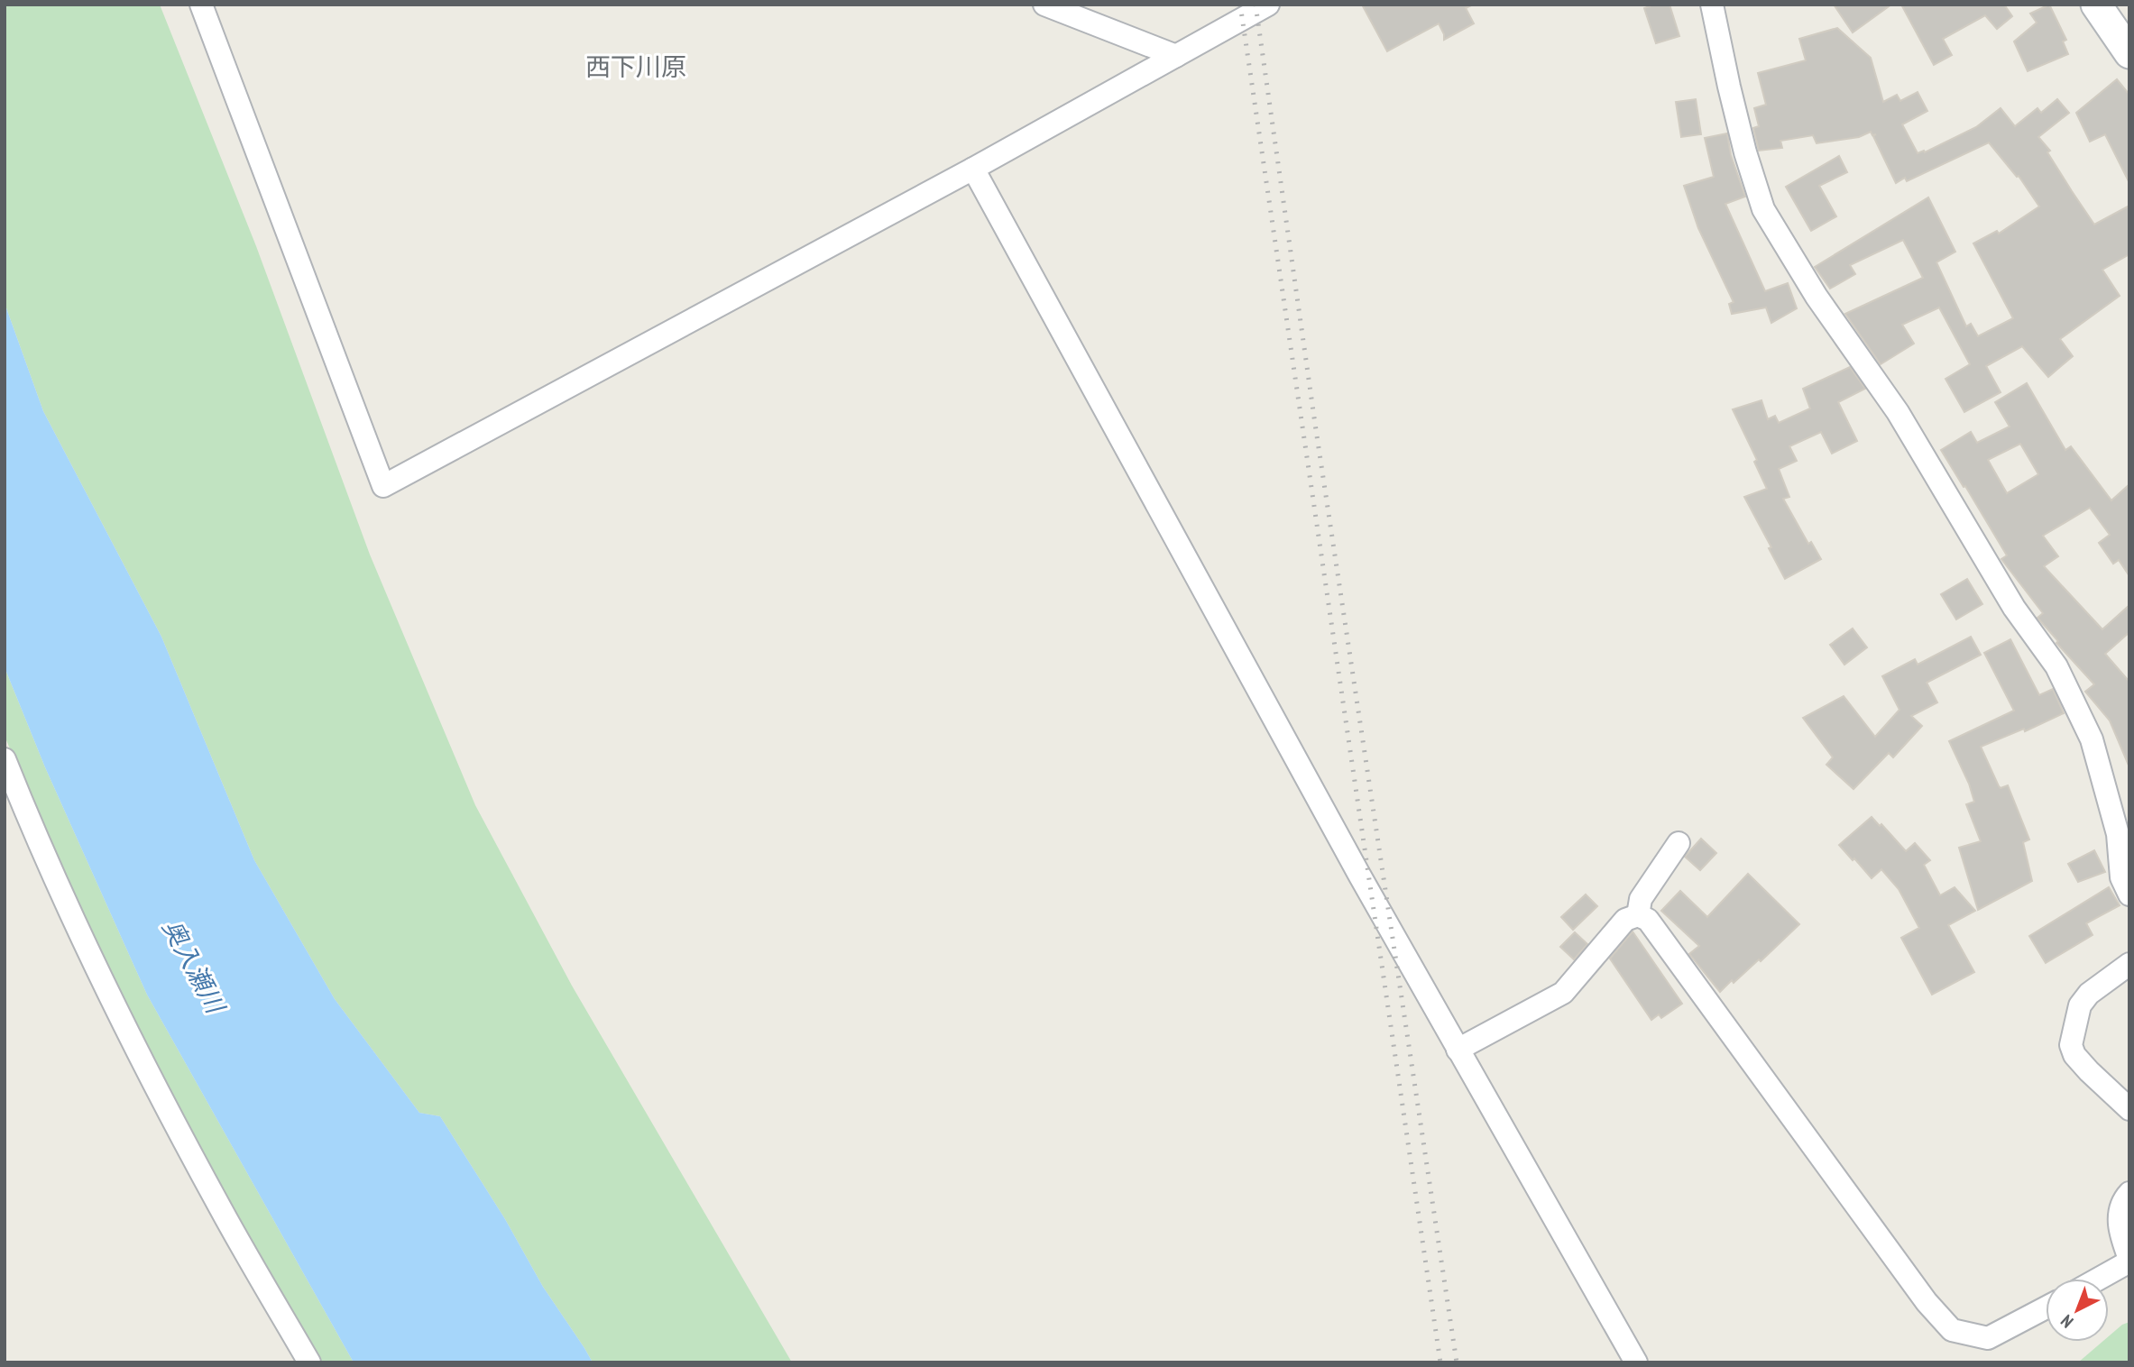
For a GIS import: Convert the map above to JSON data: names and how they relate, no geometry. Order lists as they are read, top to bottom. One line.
{"districts":["西下川原"],"water":["奥入瀬川"],"north":"bottom left"}
